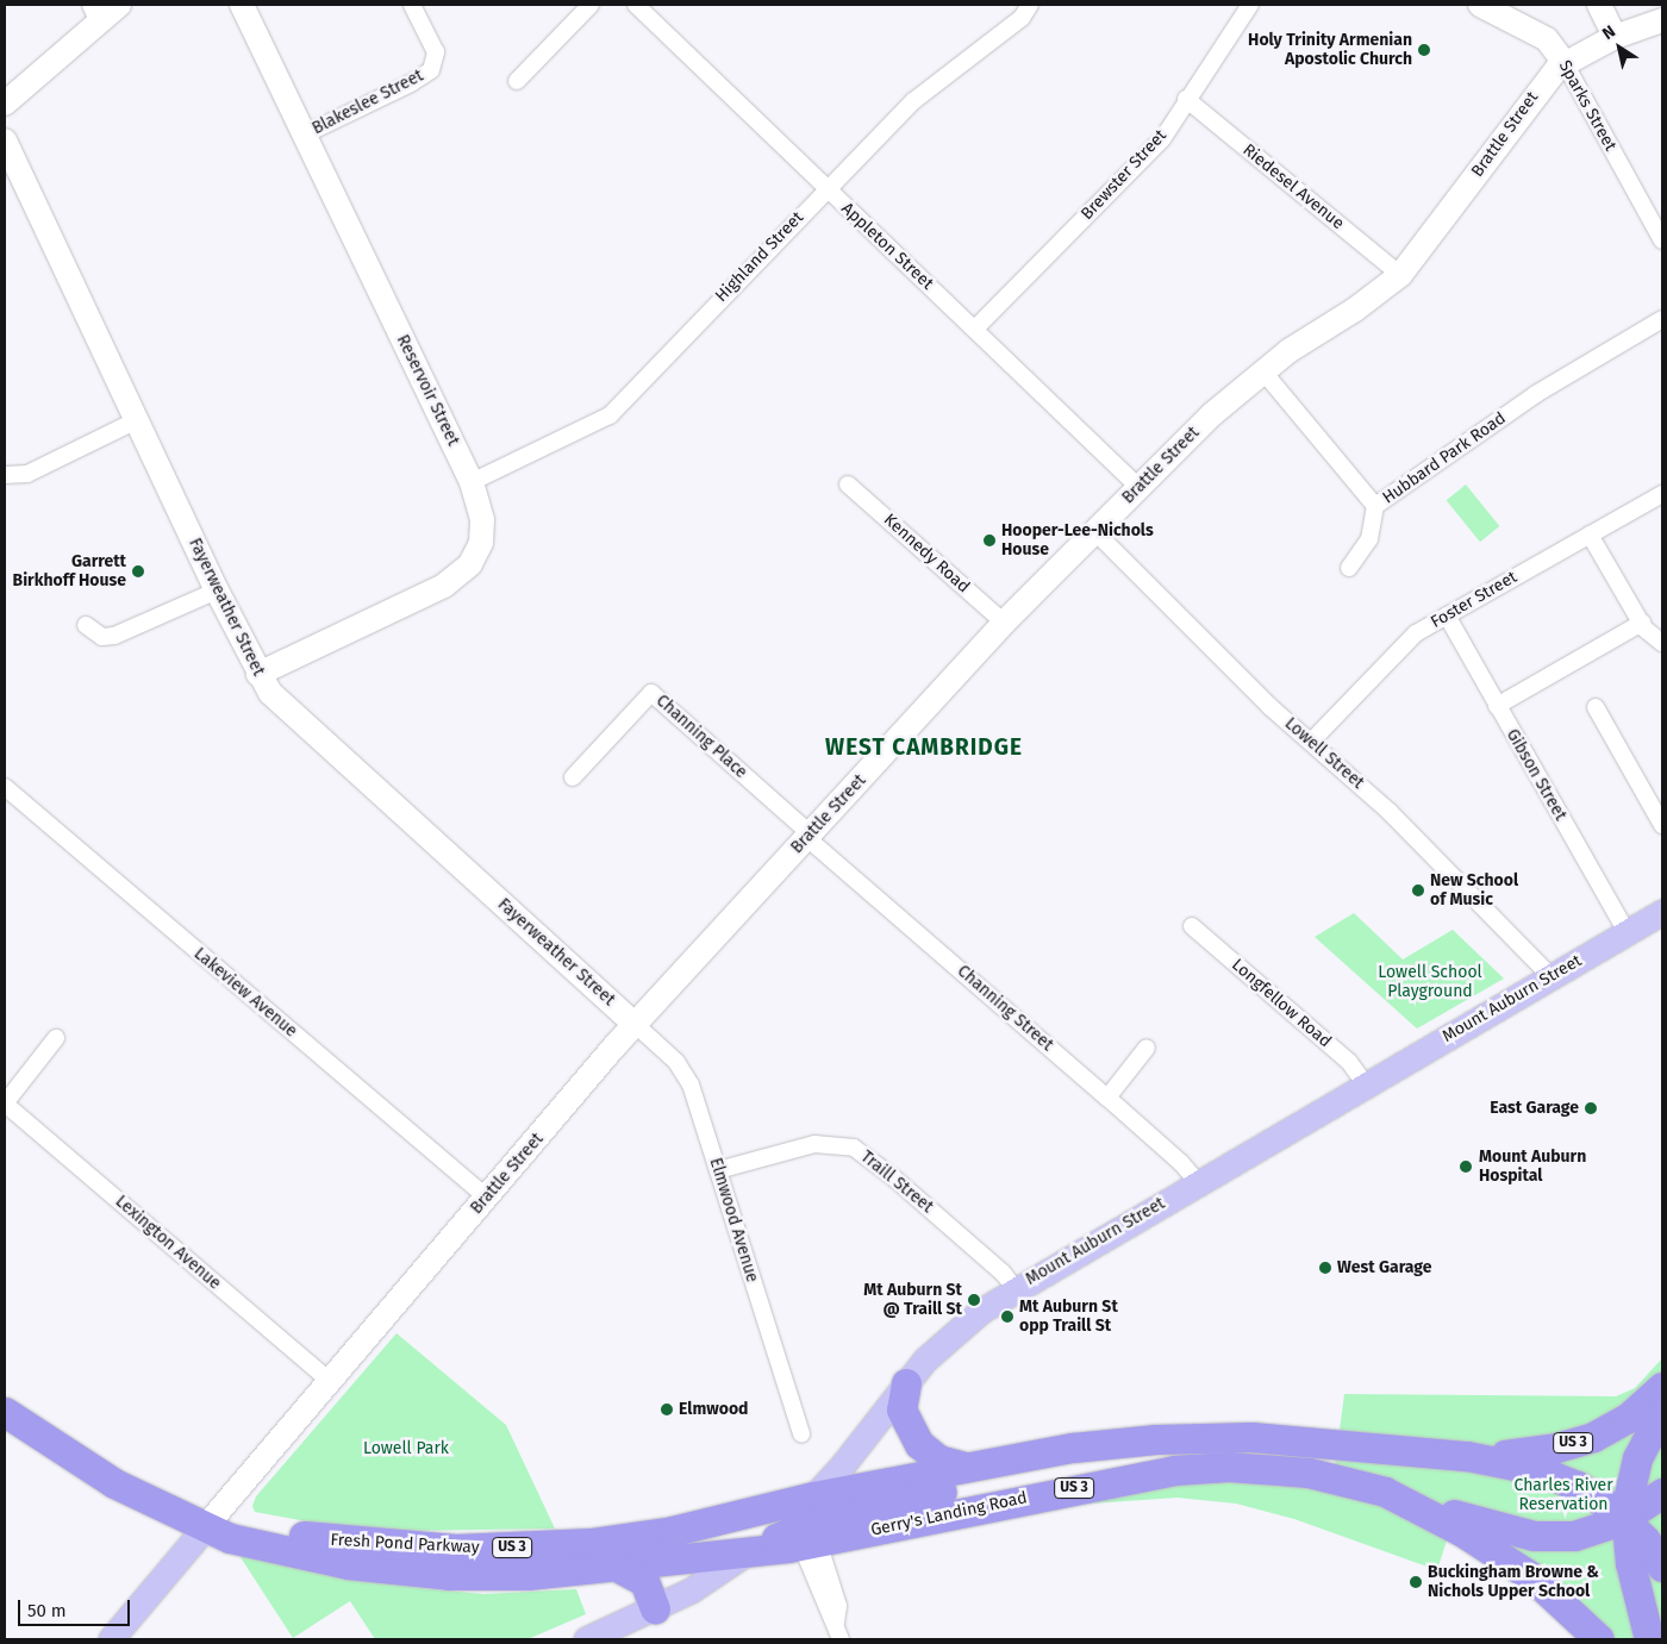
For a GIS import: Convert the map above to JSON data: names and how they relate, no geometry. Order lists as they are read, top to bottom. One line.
{"streets":{"highway":["US 3","Gerry's Landing Road","Fresh Pond Parkway"],"main road":["Brattle Street","Mount Auburn Street"],"street":["Blakeslee Street","Sparks Street","Brewster Street","Riedesel Avenue","Appleton Street","Highland Street","Reservoir Street","Hubbard Park Road","Kennedy Road","Foster Street","Fayerweather Street","Channing Place","Lowell Street","Gibson Street","Lakeview Avenue","Longfellow Road","Channing Street","Traill Street","Elmwood Avenue","Lexington Avenue"]},"crossings":[["Blakeslee Street","Reservoir Street"],["Sparks Street","Brattle Street"],["Brattle Street","Riedesel Avenue"],["Brattle Street","Appleton Street"],["Brattle Street","Hubbard Park Road"],["Brattle Street","Kennedy Road"],["Brattle Street","Fayerweather Street"],["Brattle Street","Channing Place"],["Brattle Street","Lowell Street"],["Brattle Street","Lakeview Avenue"],["Brattle Street","Channing Street"],["Brattle Street","Elmwood Avenue"],["Brattle Street","Lexington Avenue"],["Brattle Street","Fresh Pond Parkway"],["Brewster Street","Riedesel Avenue"],["Brewster Street","Appleton Street"],["Appleton Street","Highland Street"],["Highland Street","Reservoir Street"],["Reservoir Street","Fayerweather Street"],["Foster Street","Lowell Street"],["Foster Street","Gibson Street"],["Fayerweather Street","Elmwood Avenue"],["Channing Place","Channing Street"],["Lowell Street","Mount Auburn Street"],["Gibson Street","Mount Auburn Street"],["Mount Auburn Street","Longfellow Road"],["Mount Auburn Street","Channing Street"],["Mount Auburn Street","Traill Street"],["Mount Auburn Street","US 3"],["Mount Auburn Street","Gerry's Landing Road"],["Mount Auburn Street","Fresh Pond Parkway"],["Traill Street","Elmwood Avenue"],["US 3","Gerry's Landing Road"],["US 3","Fresh Pond Parkway"],["Gerry's Landing Road","Fresh Pond Parkway"]],"districts":["WEST CAMBRIDGE"],"parks":["Lowell School Playground","Lowell Park","Charles River Reservation"],"places":["Holy Trinity Armenian Apostolic Church","Hooper-Lee-Nichols House","Garrett Birkhoff House","New School of Music","East Garage","Mount Auburn Hospital","West Garage","Mt Auburn St @ Traill St","Mt Auburn St opp Traill St","Elmwood","Buckingham Browne & Nichols Upper School"],"scale_bar":"50 m","north":"top left"}
